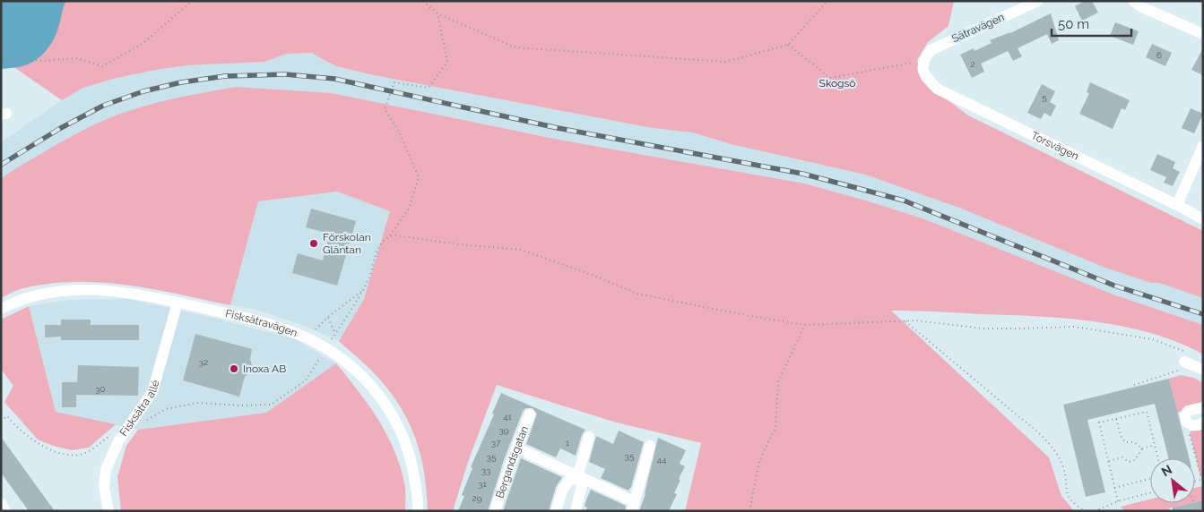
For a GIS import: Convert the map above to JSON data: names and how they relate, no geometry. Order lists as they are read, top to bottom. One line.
{"streets":{"street":["Sätravägen","Torsvägen","Fisksätravägen","Fisksätra allé","Bergandsgatan"]},"crossings":[["Sätravägen","Torsvägen"],["Fisksätravägen","Fisksätra allé"]],"parks":["Skogsö"],"places":["Förskolan Gläntan","Inoxa AB"],"house_numbers":["6","2","5","32","30","41","39","37","1","35","35","44","33","31","29"],"scale_bar":"50 m","north":"top left"}
